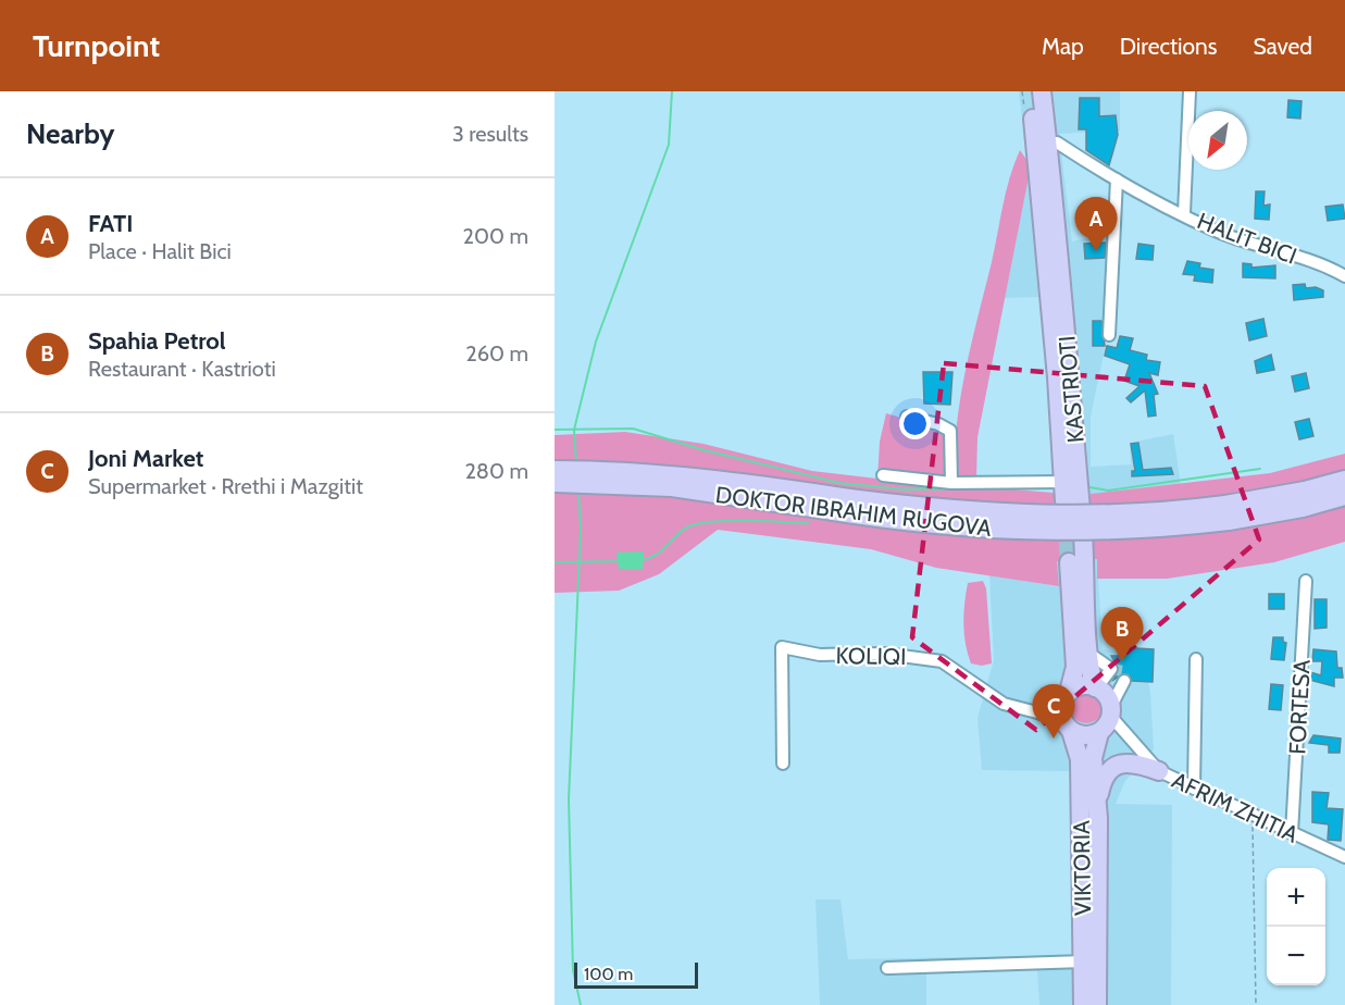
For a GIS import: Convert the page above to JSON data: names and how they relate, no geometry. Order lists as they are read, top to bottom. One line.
{"streets":{"highway":["KASTRIOTI","DOKTOR IBRAHIM RUGOVA","VIKTORIA"],"street":["HALIT BICI","KOLIQI","FORTESA","AFRIM ZHITIA"]},"crossings":[["HALIT BICI","KASTRIOTI"],["KASTRIOTI","KOLIQI"],["KASTRIOTI","AFRIM ZHITIA"],["KASTRIOTI","VIKTORIA"],["KOLIQI","AFRIM ZHITIA"],["KOLIQI","VIKTORIA"],["FORTESA","AFRIM ZHITIA"],["AFRIM ZHITIA","VIKTORIA"]],"scale_bar":"100 m","north":"bottom left","page":{"header":"Turnpoint","nav":["Map","Directions","Saved"],"heading":["Nearby","3 results"],"list":[{"mark":"A","name":"FATI","note":"Place · Halit Bici","value":"200 m"},{"mark":"B","name":"Spahia Petrol","note":"Restaurant · Kastrioti","value":"260 m"},{"mark":"C","name":"Joni Market","note":"Supermarket · Rrethi i Mazgitit","value":"280 m"}],"pins":["A","B","C"],"map_buttons":["+","−"],"scale":"100 m"}}
